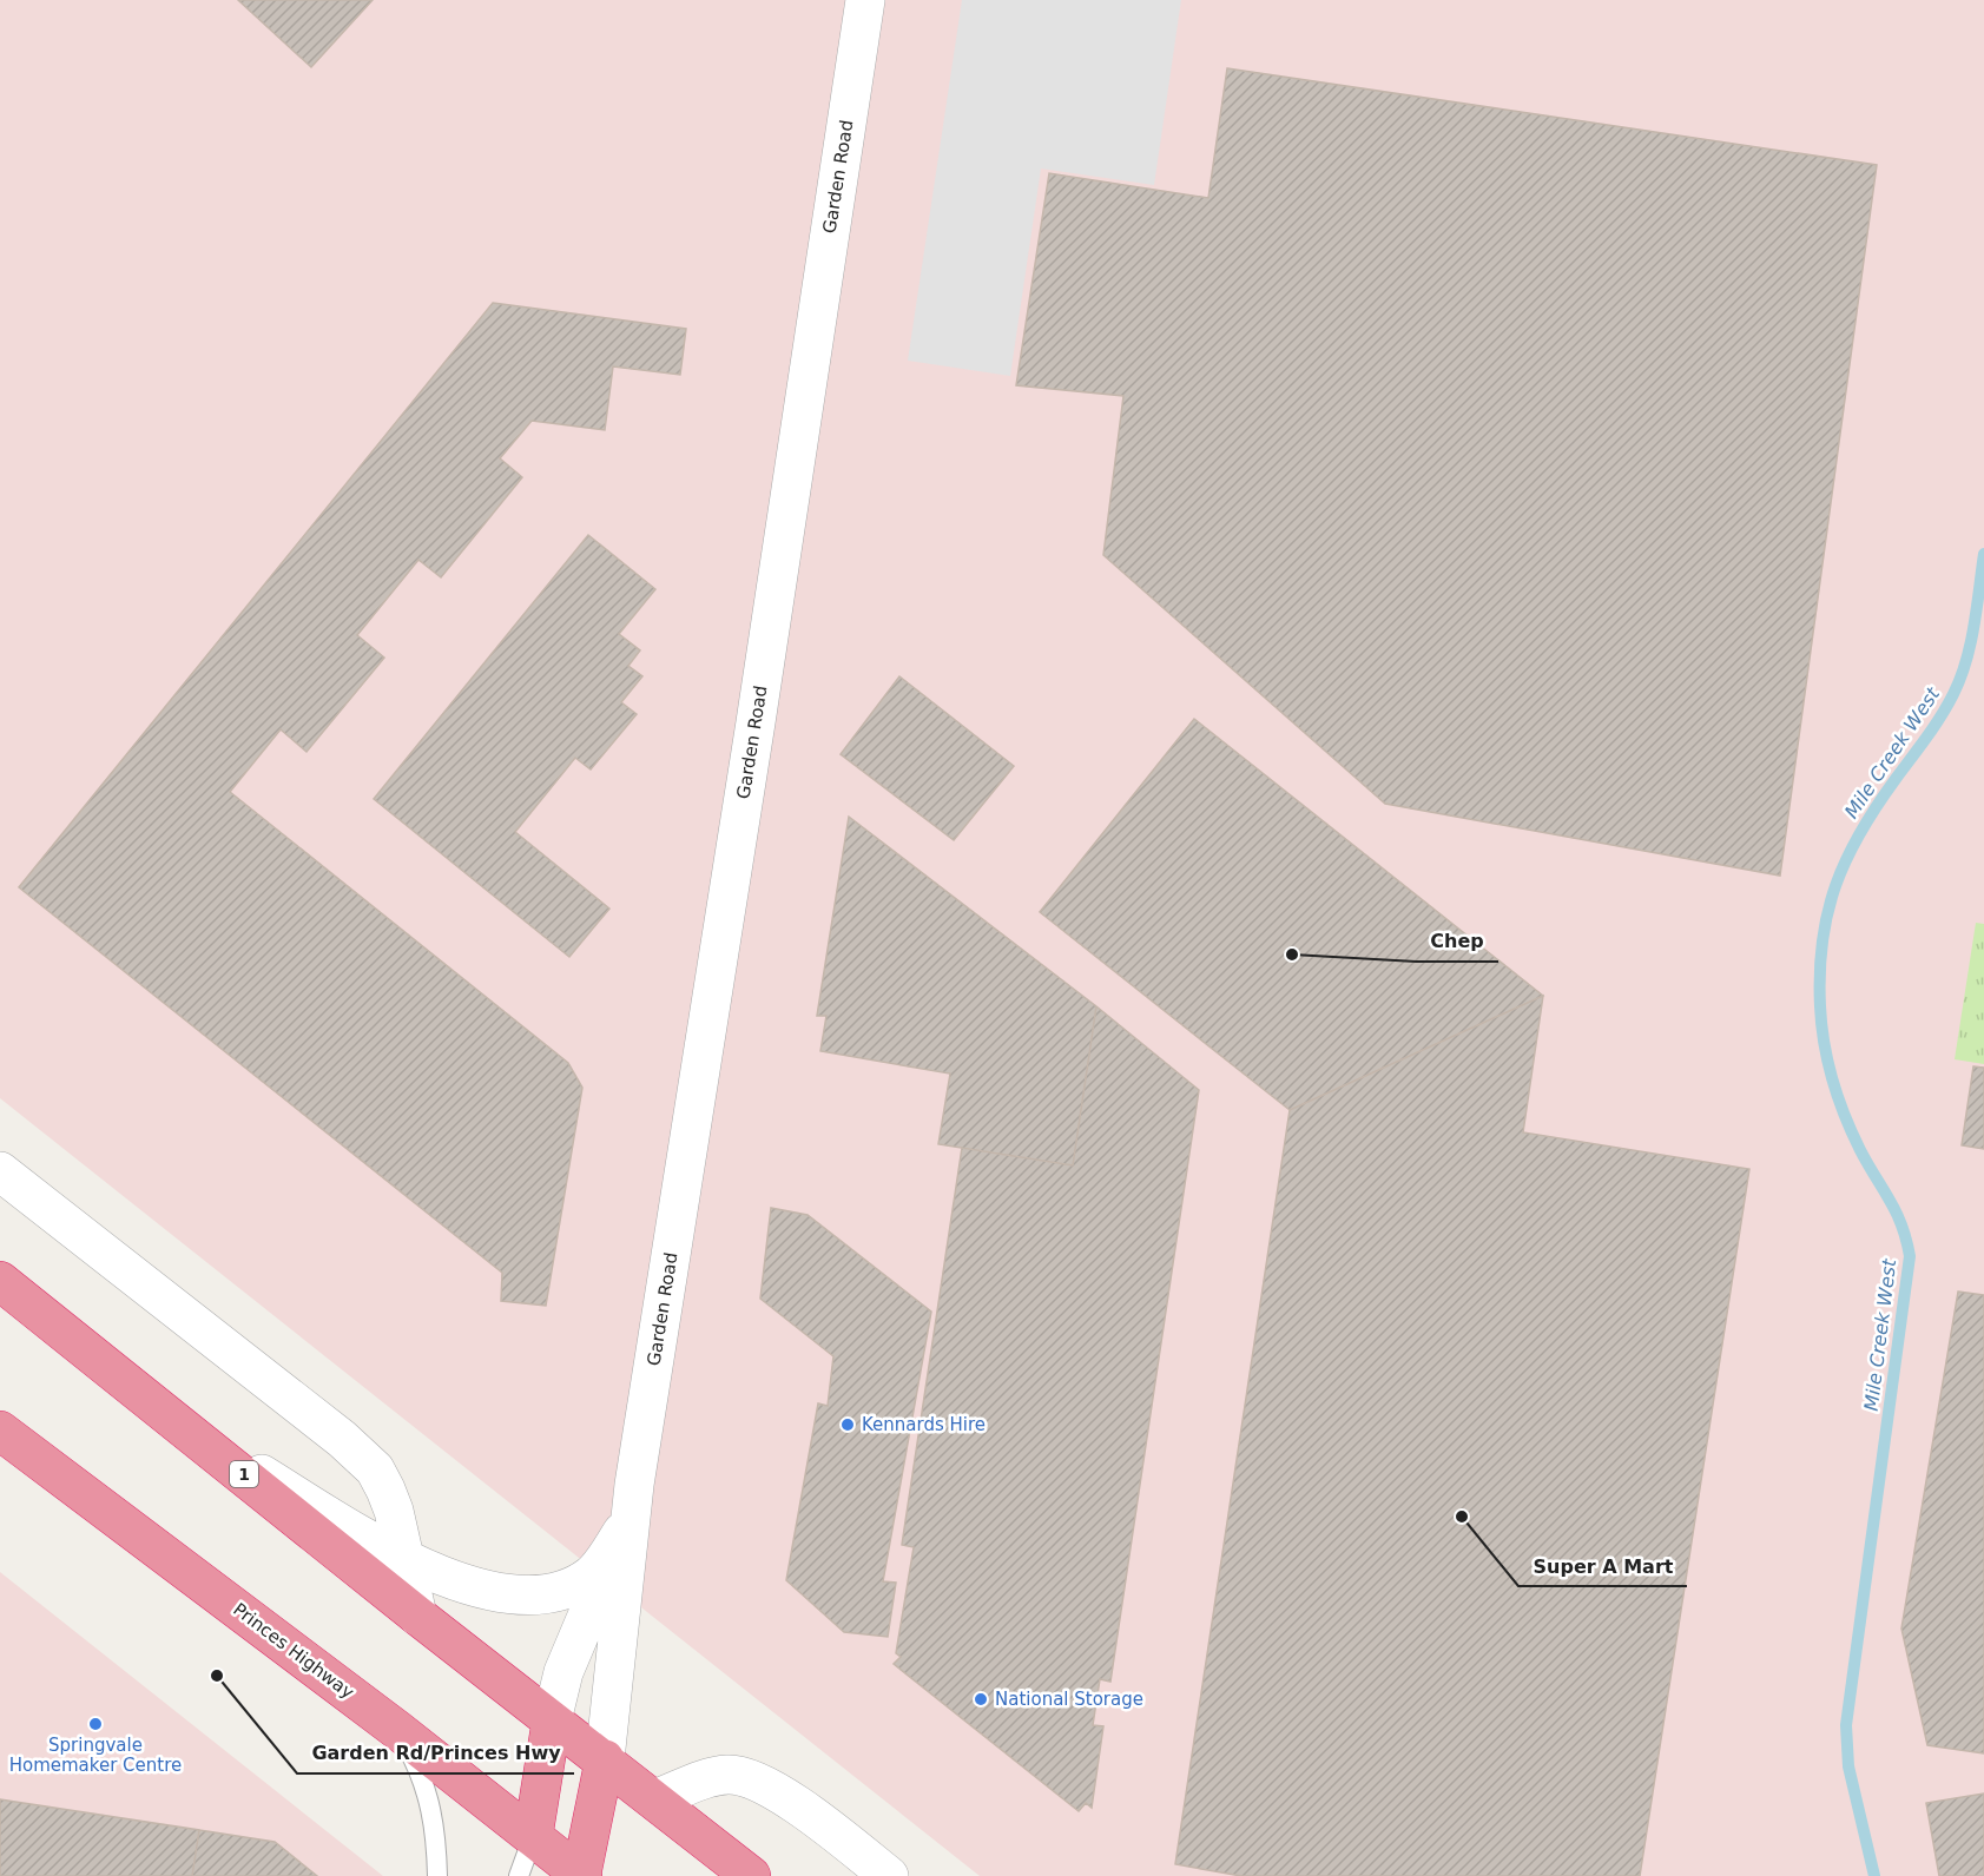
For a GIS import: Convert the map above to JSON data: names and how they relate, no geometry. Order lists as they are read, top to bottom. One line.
{"streets":{"highway":["1","Princes Highway"],"street":["Garden Road"]},"crossings":[["Garden Road","1"]],"water":["Mile Creek West"],"places":["Chep","Kennards Hire","Super A Mart","Garden Rd/Princes Hwy","National Storage","Springvale Homemaker Centre"]}
